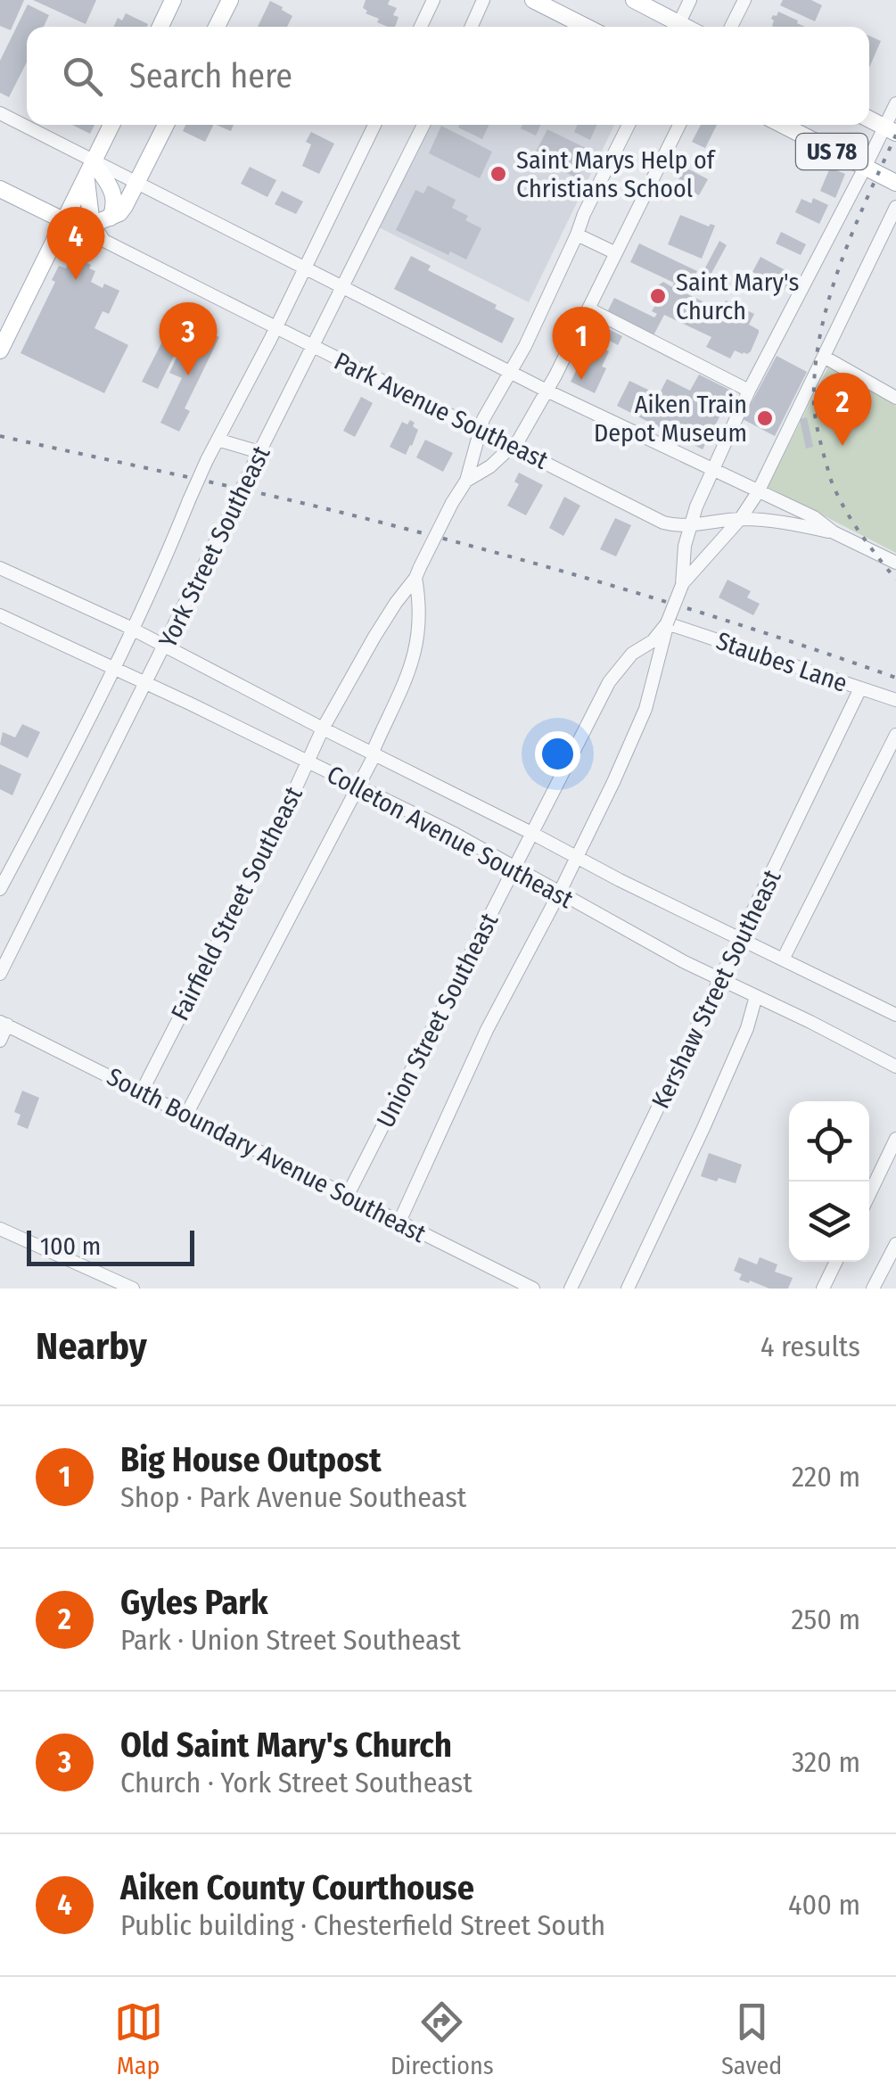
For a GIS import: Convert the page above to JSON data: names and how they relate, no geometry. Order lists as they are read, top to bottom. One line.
{"streets":{"main road":["US 78"],"street":["Park Avenue Southeast","York Street Southeast","Staubes Lane","Colleton Avenue Southeast","Fairfield Street Southeast","Kershaw Street Southeast","Union Street Southeast","South Boundary Avenue Southeast"]},"crossings":[["US 78","Union Street Southeast"],["Park Avenue Southeast","York Street Southeast"],["Park Avenue Southeast","Fairfield Street Southeast"],["Park Avenue Southeast","Union Street Southeast"],["York Street Southeast","Colleton Avenue Southeast"],["Staubes Lane","Kershaw Street Southeast"],["Staubes Lane","Union Street Southeast"],["Colleton Avenue Southeast","Fairfield Street Southeast"],["Colleton Avenue Southeast","Kershaw Street Southeast"],["Colleton Avenue Southeast","Union Street Southeast"],["Fairfield Street Southeast","South Boundary Avenue Southeast"],["Union Street Southeast","South Boundary Avenue Southeast"]],"places":["Saint Marys Help of Christians School","Saint Mary's Church","Aiken Train Depot Museum"],"scale_bar":"100 m","page":{"search":"Search here","pins":["4","3","1","2"],"scale":"100 m","heading":["Nearby","4 results"],"list":[{"mark":"1","name":"Big House Outpost","note":"Shop · Park Avenue Southeast","value":"220 m"},{"mark":"2","name":"Gyles Park","note":"Park · Union Street Southeast","value":"250 m"},{"mark":"3","name":"Old Saint Mary's Church","note":"Church · York Street Southeast","value":"320 m"},{"mark":"4","name":"Aiken County Courthouse","note":"Public building · Chesterfield Street South","value":"400 m"}],"nav":["Map","Directions","Saved"]}}
